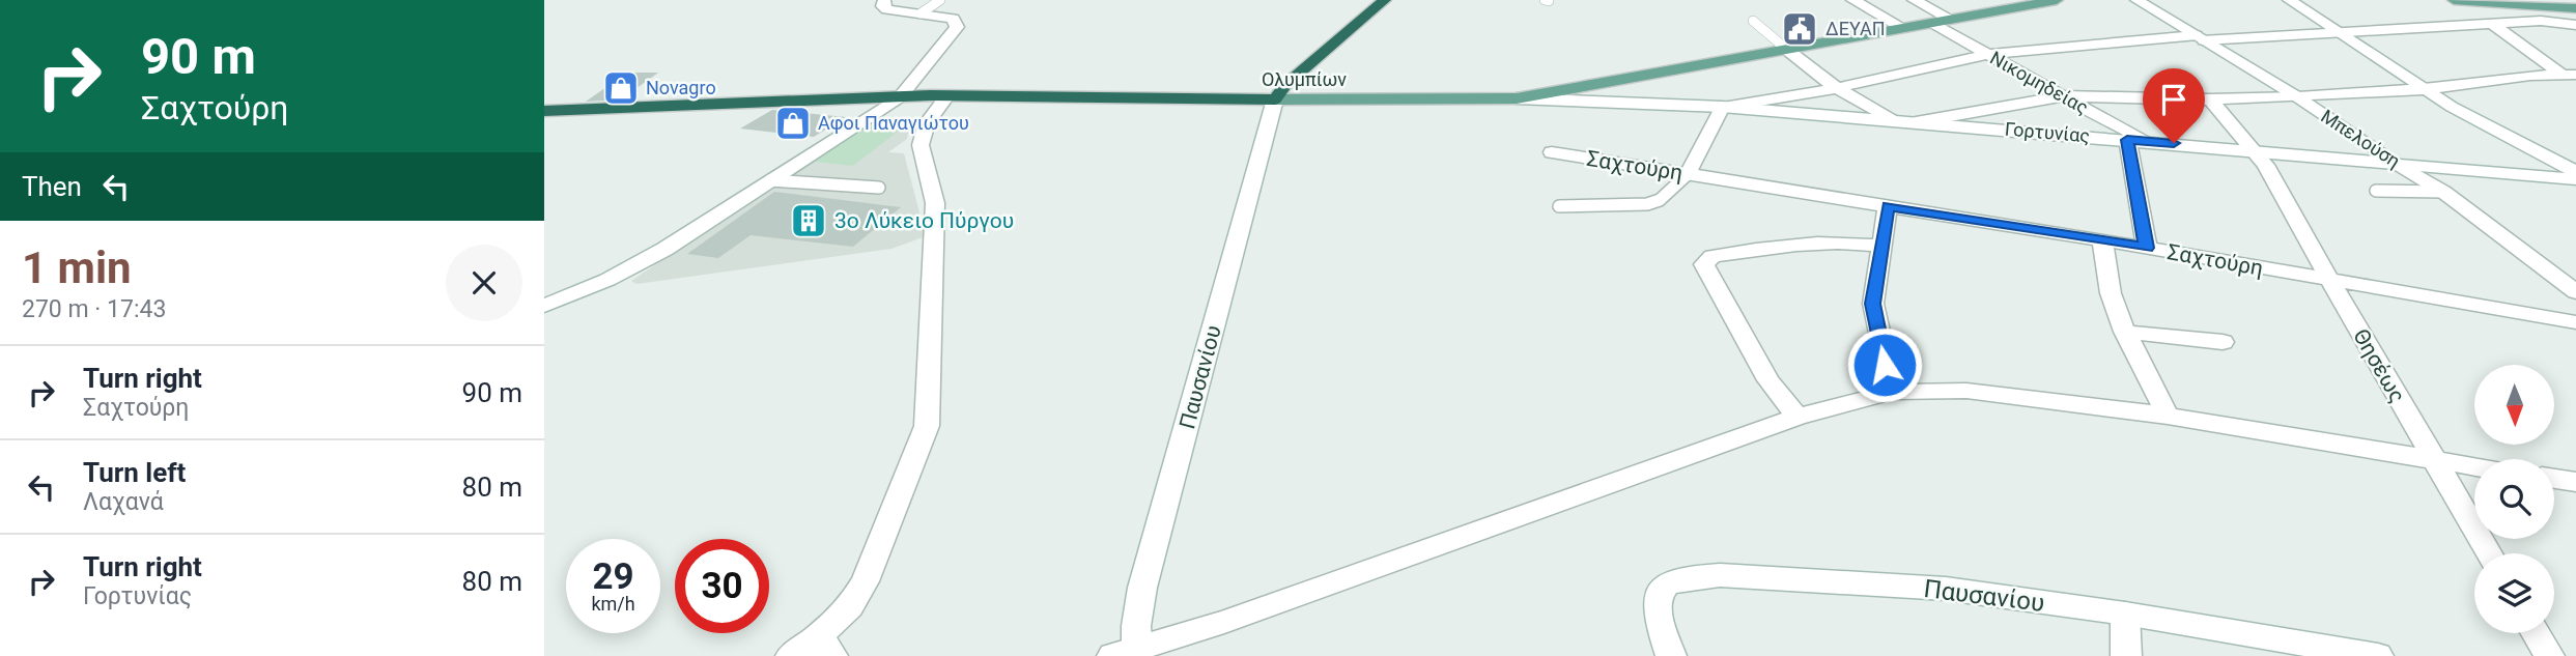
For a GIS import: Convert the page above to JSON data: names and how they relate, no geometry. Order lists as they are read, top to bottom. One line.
{"streets":{"highway":["Ολυμπίων"],"street":["Νικομηδείας","Γορτυνίας","Μπελούση","Σαχτούρη","Θησέως","Παυσανίου"]},"crossings":[["Ολυμπίων","Νικομηδείας"],["Ολυμπίων","Γορτυνίας"],["Ολυμπίων","Παυσανίου"],["Νικομηδείας","Γορτυνίας"],["Γορτυνίας","Μπελούση"],["Γορτυνίας","Θησέως"],["Σαχτούρη","Θησέως"]],"places":{"public building":["ΔΕΥΑΠ"],"shop":["Novagro","Αφοι Παναγιώτου"],"building":["3o Λύκειο Πύργου"]},"north":"bottom","page":{"turn":["90 m","Σαχτούρη"],"then":"Then","heading":["1 min","270 m · 17:43"],"list":[{"name":"Turn right","note":"Σαχτούρη","value":"90 m"},{"name":"Turn left","note":"Λαχανά","value":"80 m"},{"name":"Turn right","note":"Γορτυνίας","value":"80 m"}],"speed":"29 km/h","limit":"30"}}
